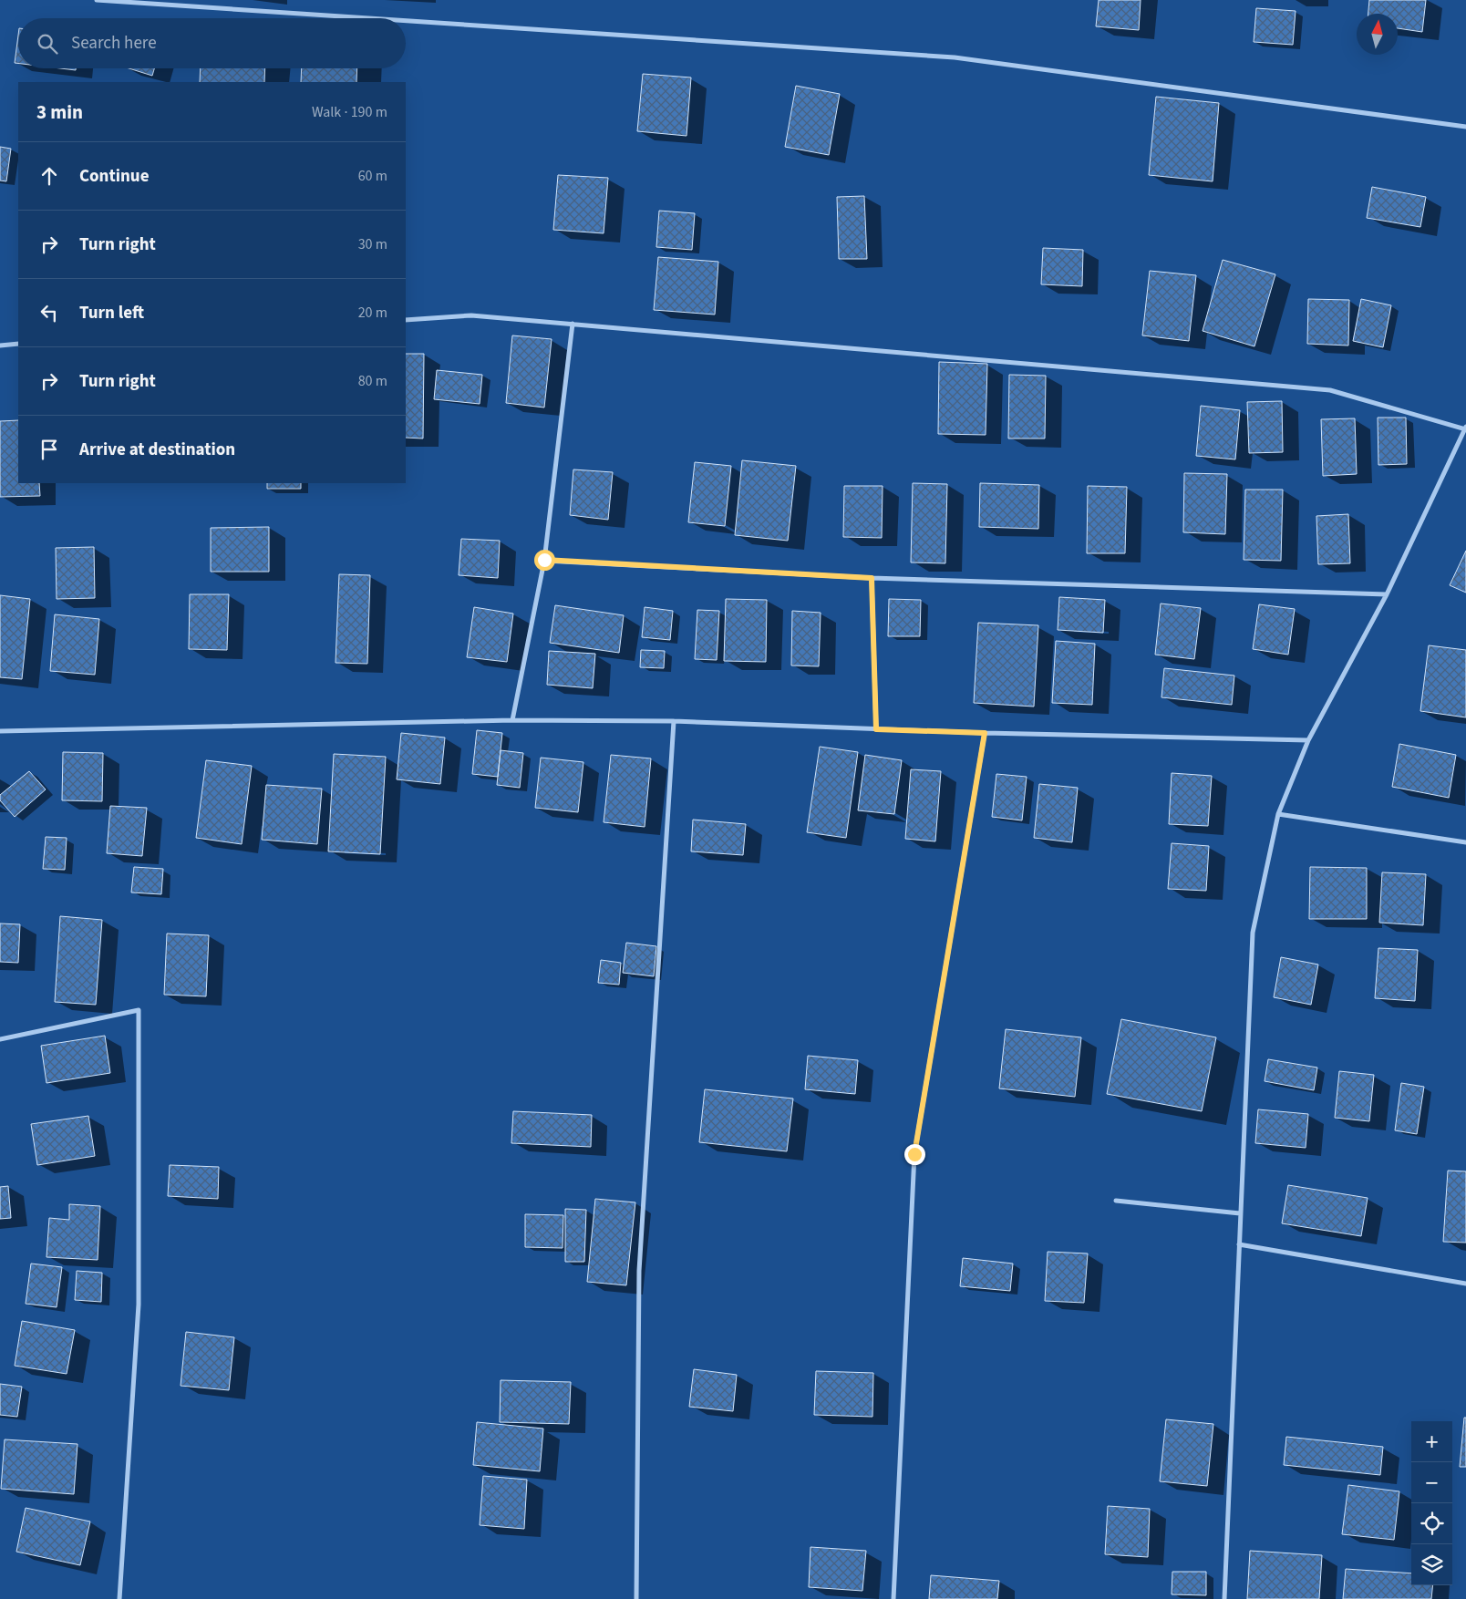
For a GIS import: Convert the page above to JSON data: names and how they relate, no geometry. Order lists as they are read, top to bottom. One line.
{"north":"top","page":{"search":"Search here","heading":["3 min","Walk · 190 m"],"list":[["Continue","60 m"],["Turn right","30 m"],["Turn left","20 m"],["Turn right","80 m"],"Arrive at destination"],"map_buttons":["+","−"]}}
